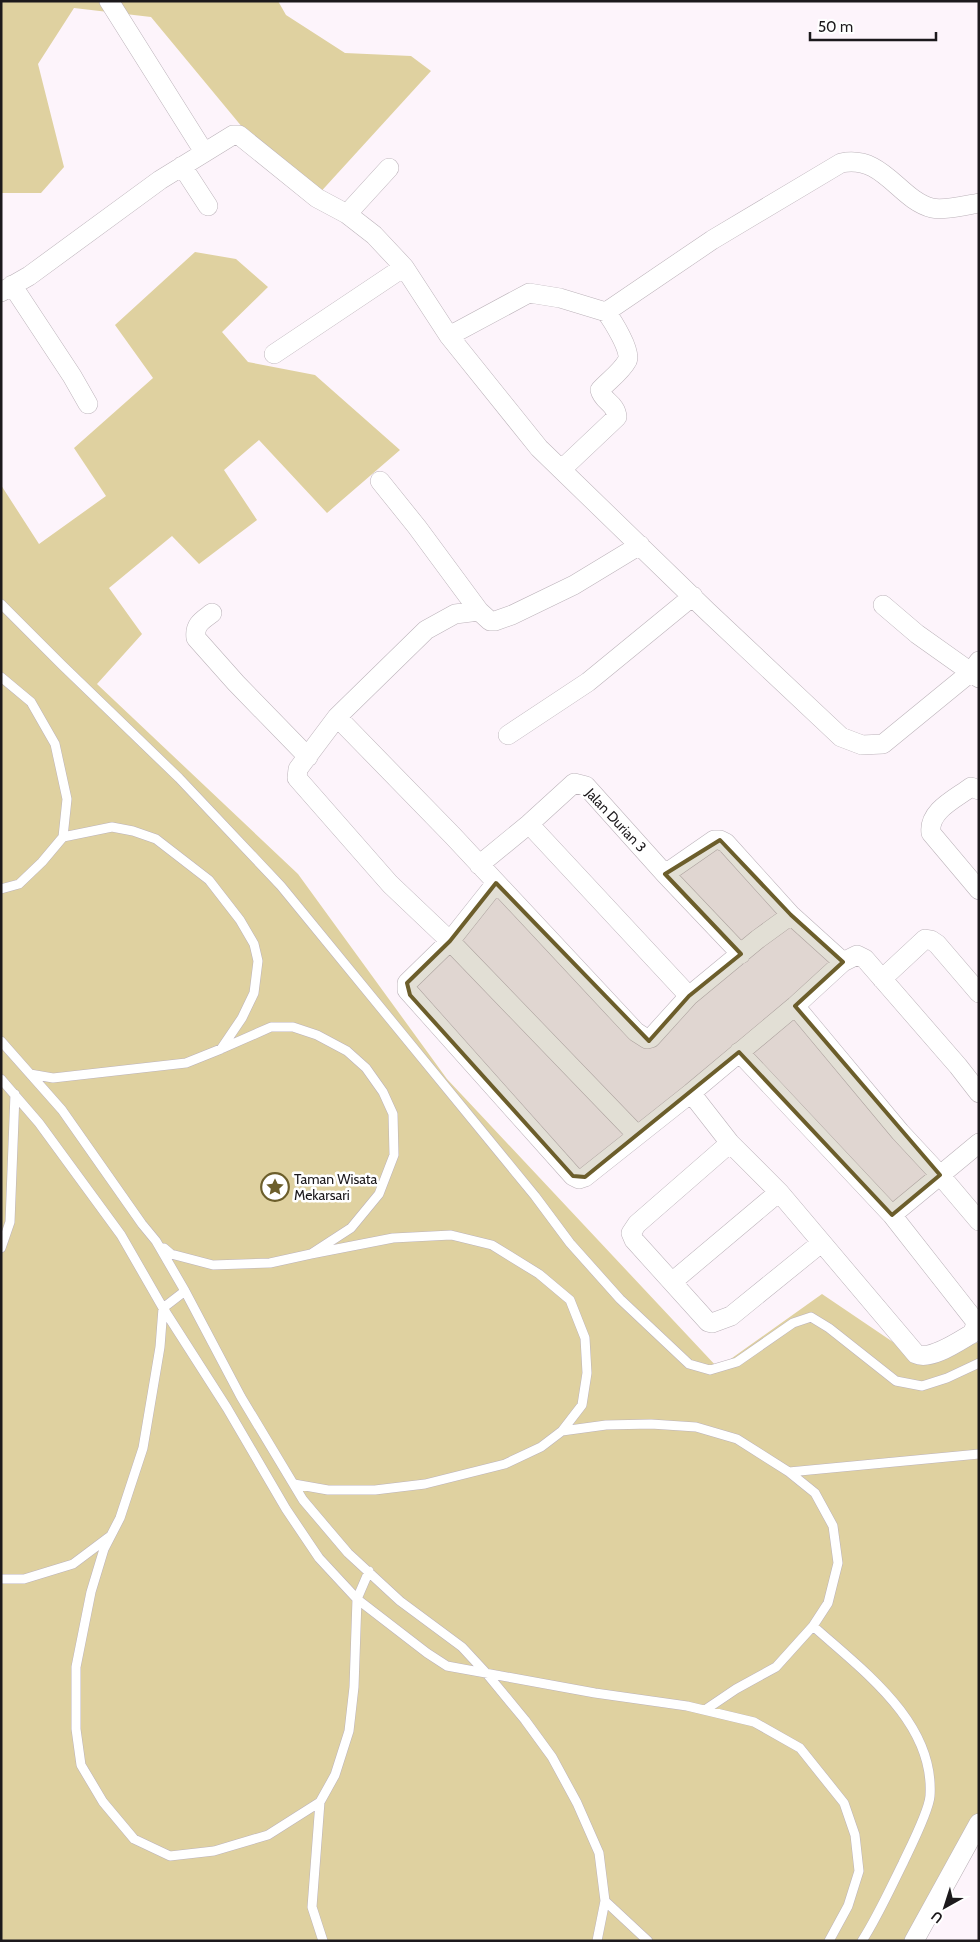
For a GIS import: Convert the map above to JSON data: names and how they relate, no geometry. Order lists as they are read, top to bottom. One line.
{"streets":{"street":["Jalan Durian 3"]},"places":{"place":["Taman Wisata Mekarsari"]},"scale_bar":"50 m","north":"bottom left"}
